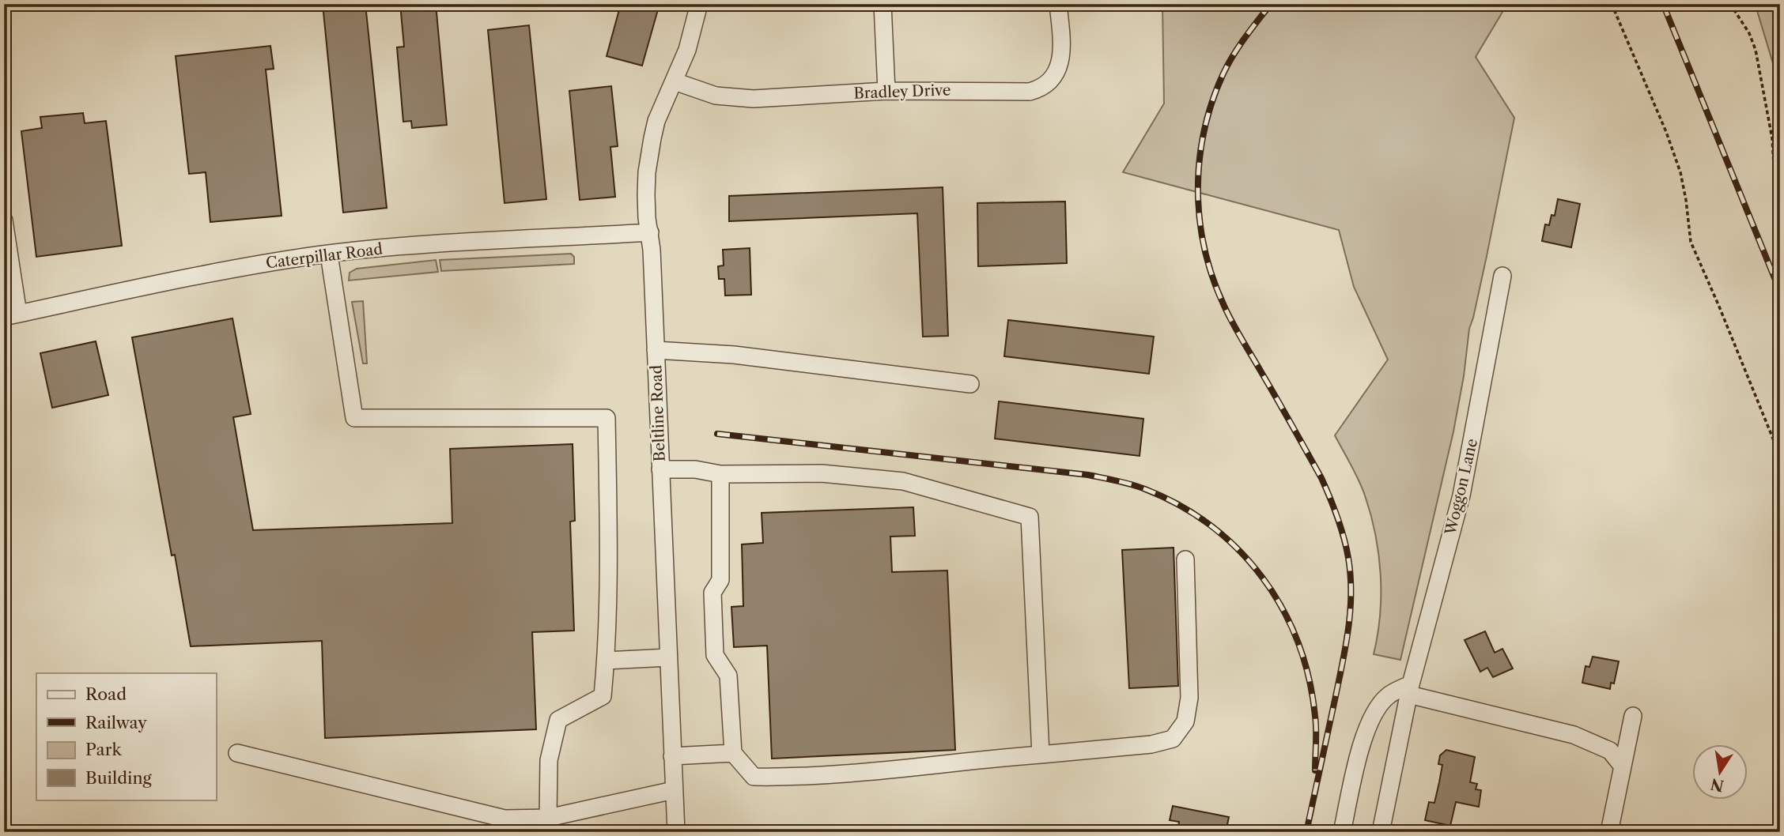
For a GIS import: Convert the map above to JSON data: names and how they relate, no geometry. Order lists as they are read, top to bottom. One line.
{"streets":{"street":["Bradley Drive","Caterpillar Road","Beltline Road","Woggon Lane"]},"crossings":[["Bradley Drive","Beltline Road"],["Caterpillar Road","Beltline Road"]],"legend":["Road","Railway","Park","Building"],"north":"bottom"}
